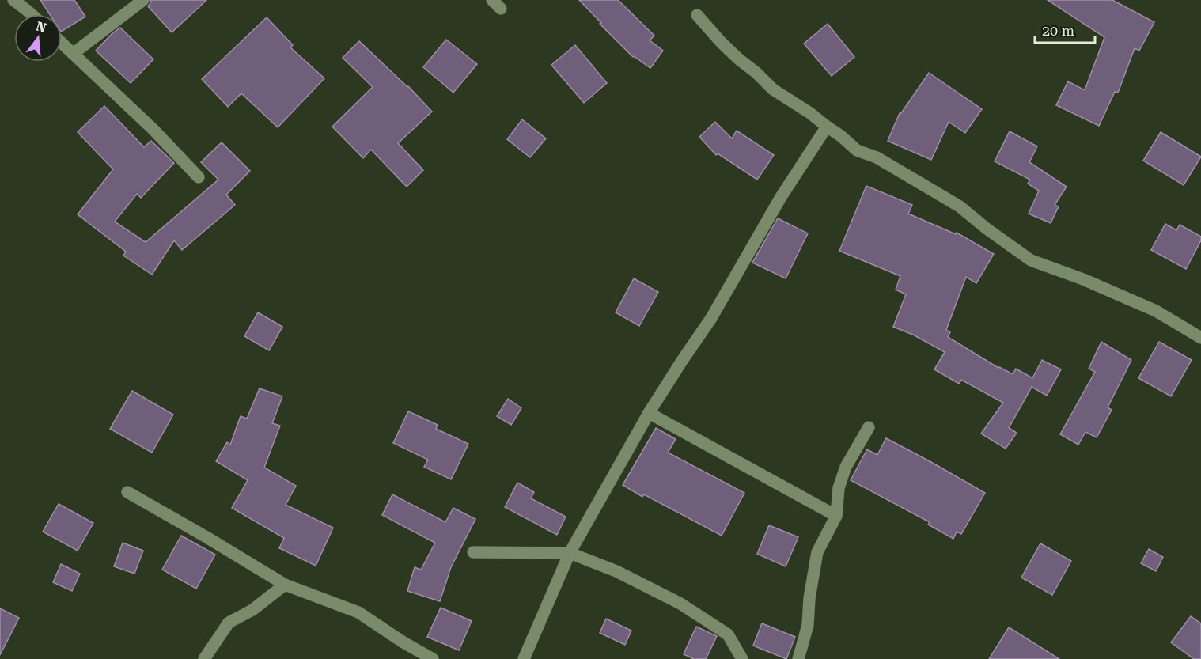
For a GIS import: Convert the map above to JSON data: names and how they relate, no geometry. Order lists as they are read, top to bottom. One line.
{"scale_bar":"20 m","north":"top"}
